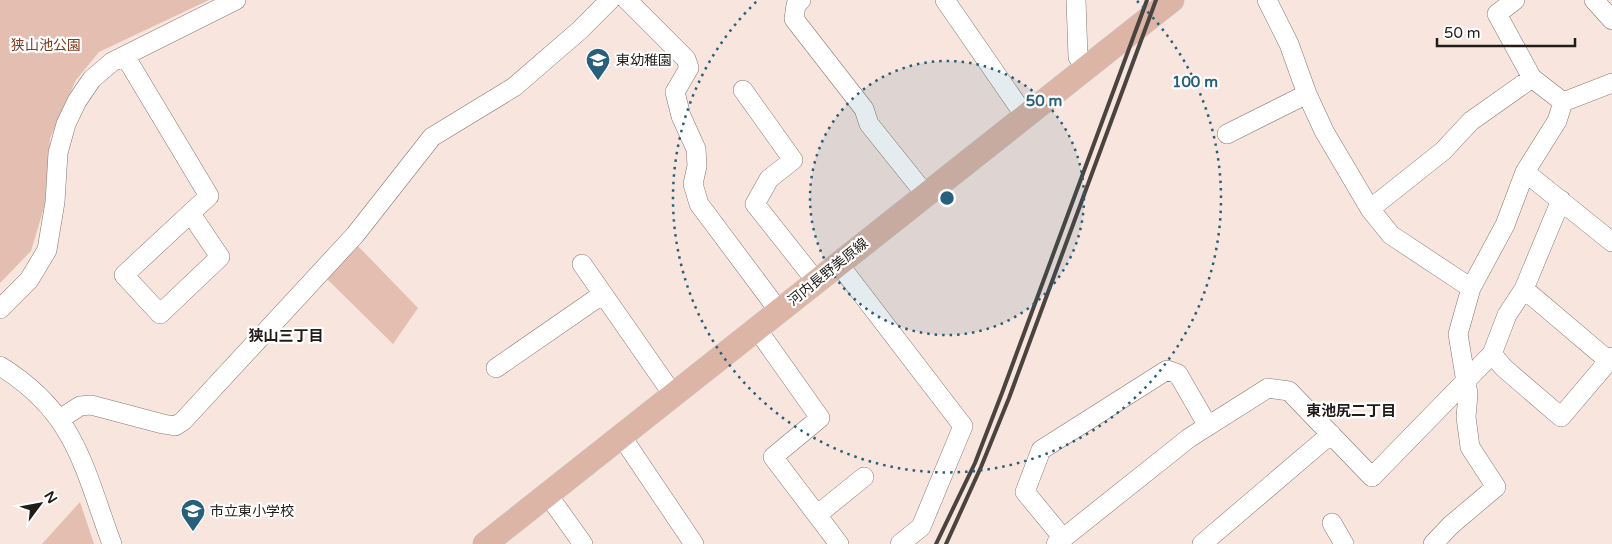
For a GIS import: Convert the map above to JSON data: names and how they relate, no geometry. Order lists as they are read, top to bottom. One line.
{"streets":{"main road":["河内長野美原線"]},"districts":["狭山三丁目","東池尻二丁目"],"parks":["狭山池公園"],"places":{"school or university":["東幼稚園","市立東小学校"]},"scale_bar":"50 m","north":"top right","rings":["100 m","50 m"]}
